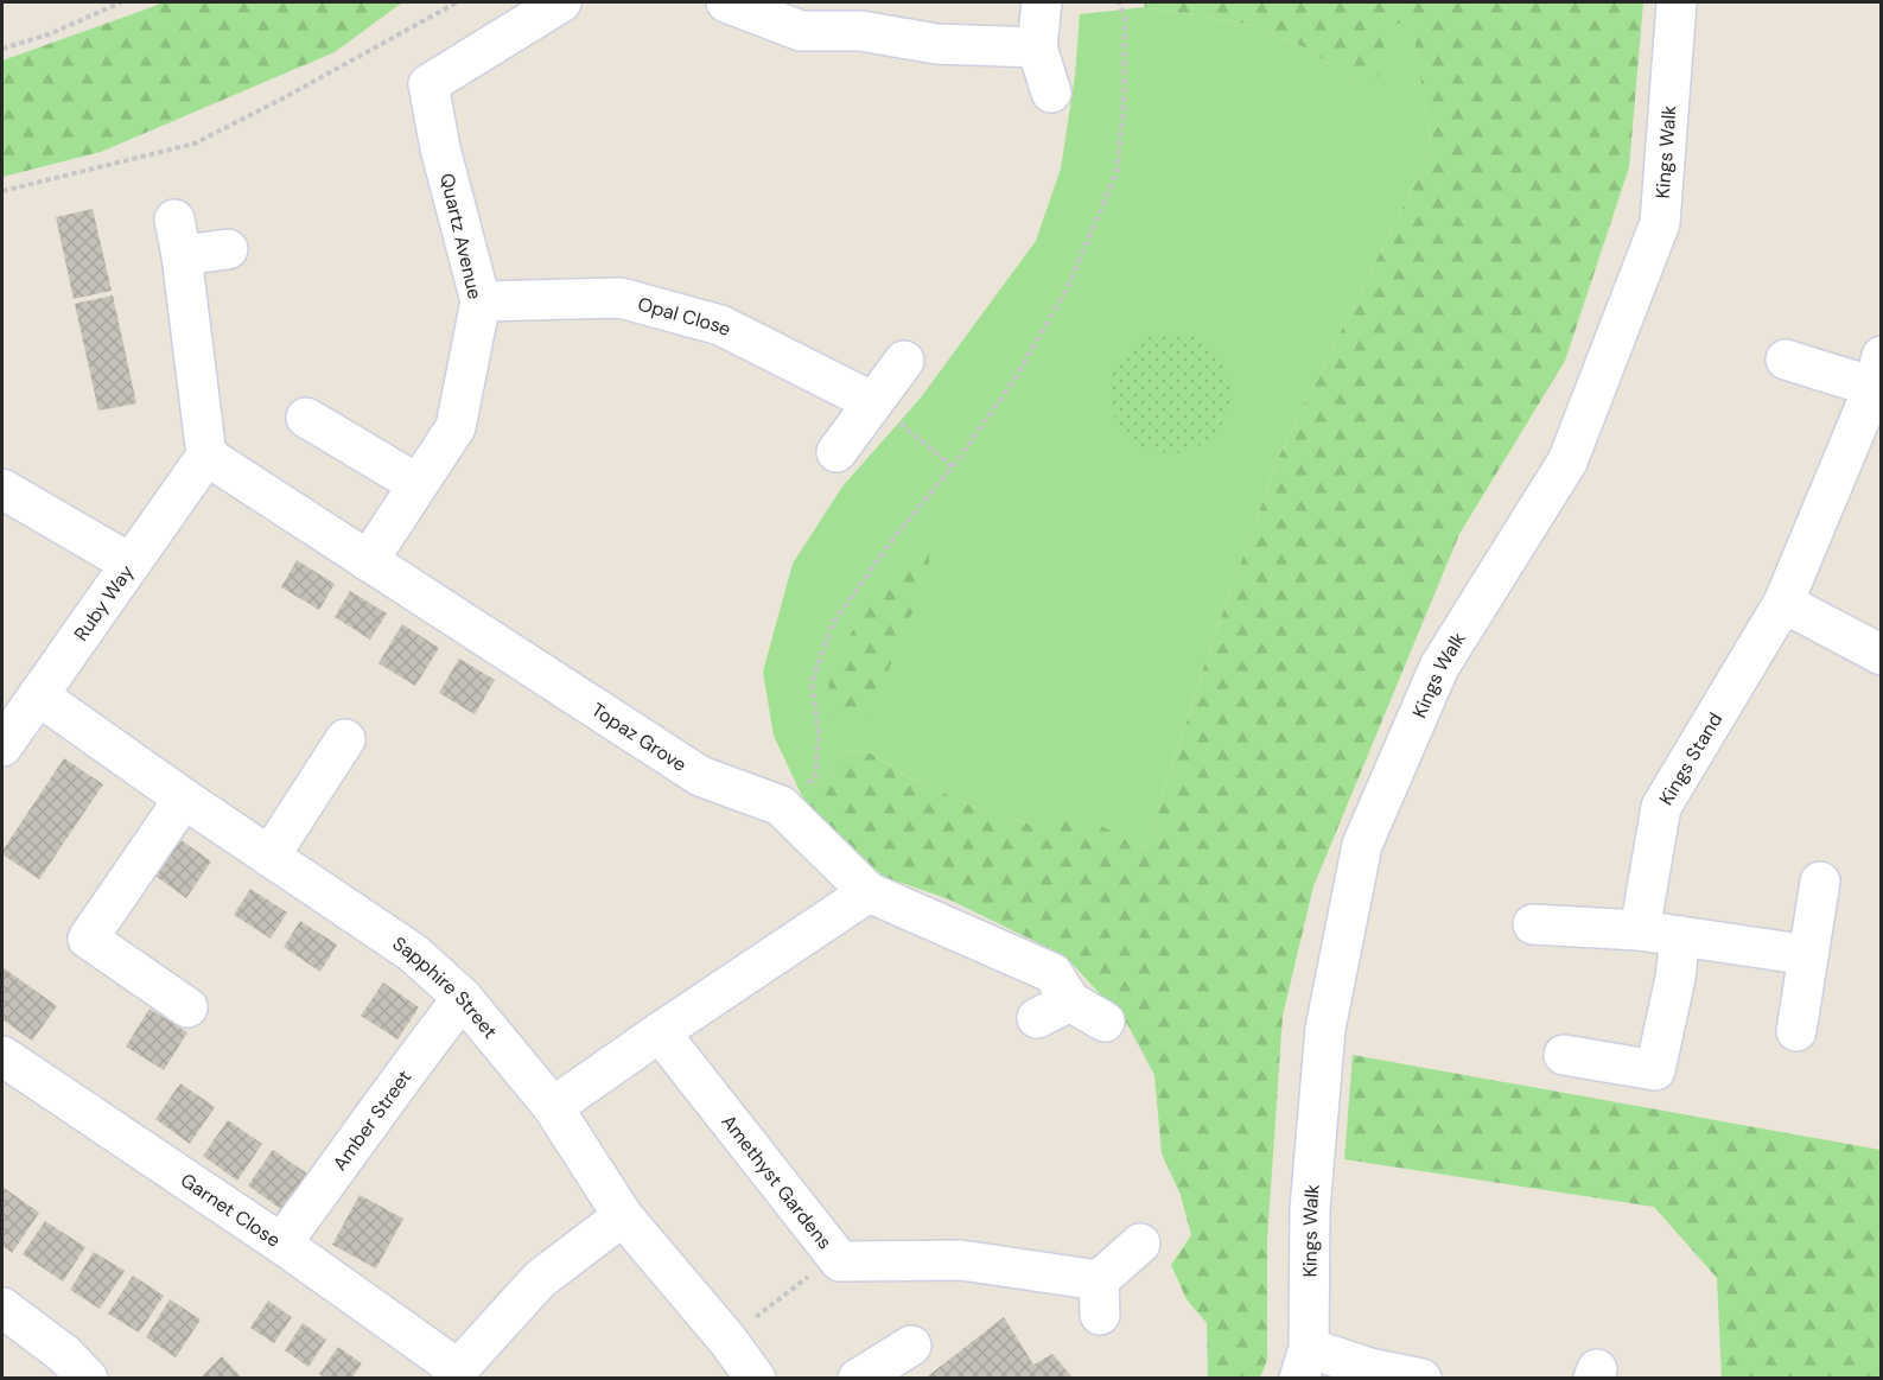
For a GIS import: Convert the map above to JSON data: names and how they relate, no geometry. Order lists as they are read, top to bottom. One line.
{"streets":{"street":["Kings Walk","Quartz Avenue","Opal Close","Ruby Way","Topaz Grove","Kings Stand","Sapphire Street","Amber Street","Amethyst Gardens","Garnet Close"]},"crossings":[["Quartz Avenue","Opal Close"],["Quartz Avenue","Topaz Grove"],["Ruby Way","Topaz Grove"],["Ruby Way","Sapphire Street"],["Sapphire Street","Amber Street"],["Sapphire Street","Garnet Close"],["Amber Street","Garnet Close"]]}
